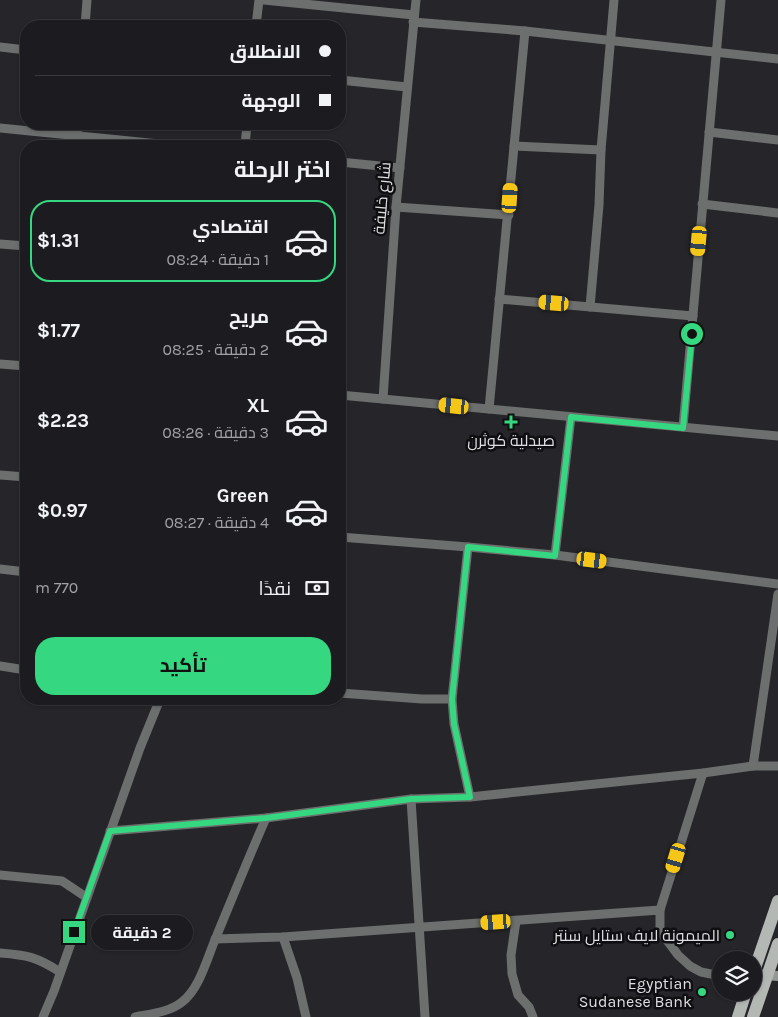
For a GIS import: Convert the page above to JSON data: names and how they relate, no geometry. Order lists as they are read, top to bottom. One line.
{"streets":{"street":["شارع خليفة"]},"places":{"health":["صيدلية كوثرن"],"other":["الميمونة لايف ستايل سنتر","Egyptian Sudanese Bank"]},"page":{"banner":["الانطلاق","الوجهة"],"heading":"اختر الرحلة","list":[{"name":"اقتصادي","note":"1 دقيقة · 08:24","value":"$1.31"},{"name":"مريح","note":"2 دقيقة · 08:25","value":"$1.77"},{"name":"XL","note":"3 دقيقة · 08:26","value":"$2.23"},{"name":"Green","note":"4 دقيقة · 08:27","value":"$0.97"}],"pay":["نقدًا","770 m"],"buttons":"تأكيد","bubble":"2 دقيقة"}}
